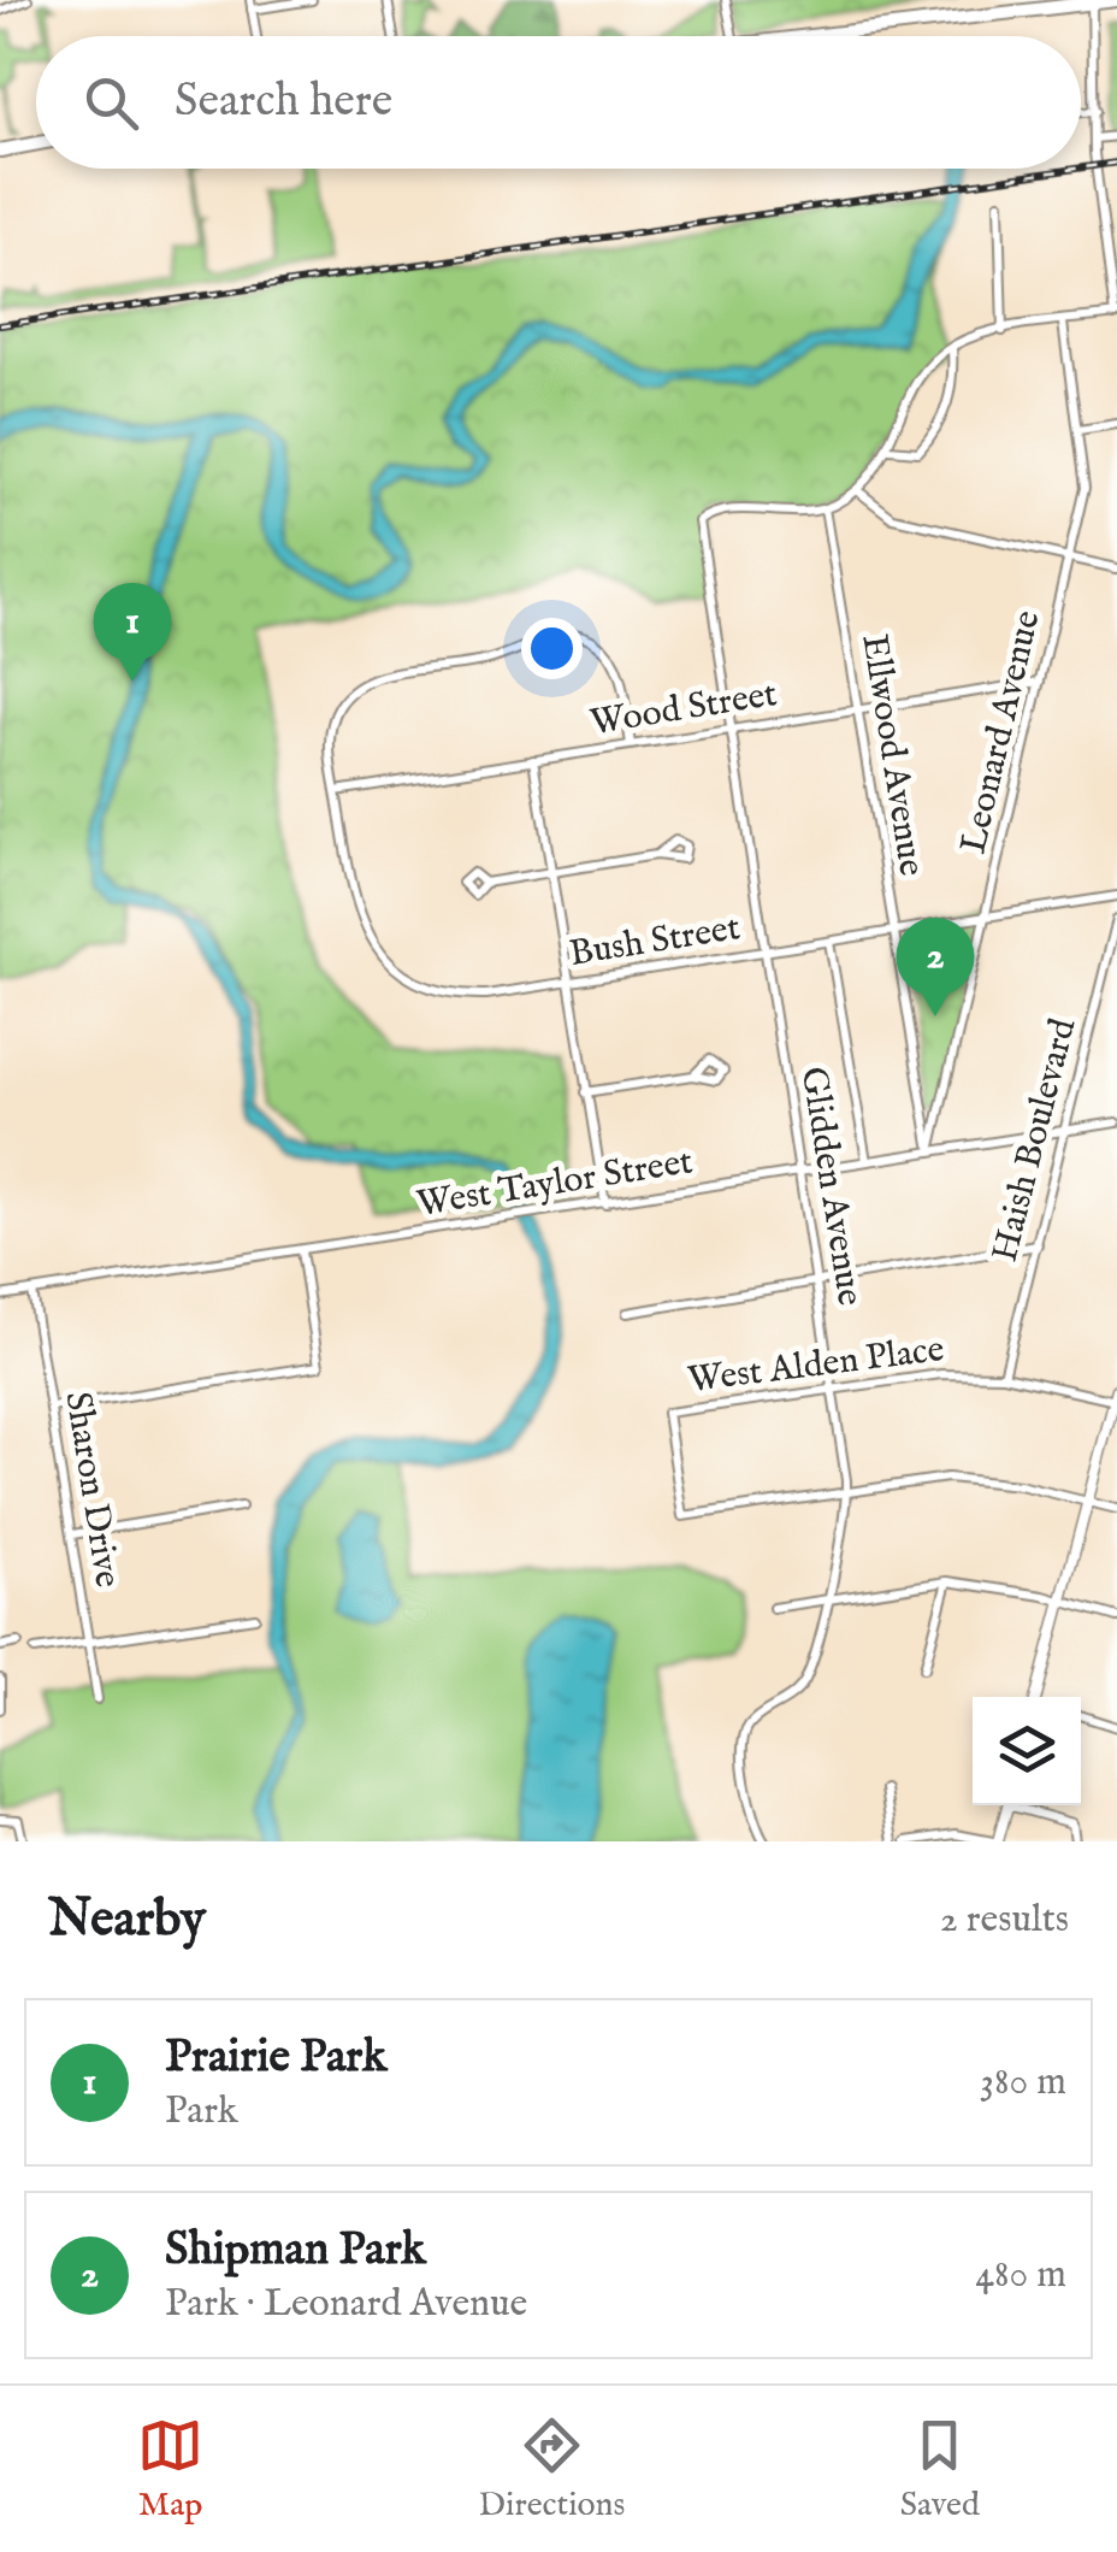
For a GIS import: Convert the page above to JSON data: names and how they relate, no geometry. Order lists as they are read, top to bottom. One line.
{"streets":{"street":["Wood Street","Leonard Avenue","Ellwood Avenue","Bush Street","Haish Boulevard","West Taylor Street","Glidden Avenue","West Alden Place","Sharon Drive"]},"crossings":[["Wood Street","Leonard Avenue"],["Wood Street","Ellwood Avenue"],["Wood Street","Bush Street"],["Wood Street","Glidden Avenue"],["Leonard Avenue","Ellwood Avenue"],["Leonard Avenue","Bush Street"],["Leonard Avenue","West Taylor Street"],["Ellwood Avenue","Bush Street"],["Ellwood Avenue","West Taylor Street"],["Ellwood Avenue","Glidden Avenue"],["Bush Street","Glidden Avenue"],["Haish Boulevard","West Taylor Street"],["Haish Boulevard","West Alden Place"],["West Taylor Street","Glidden Avenue"],["West Taylor Street","Sharon Drive"],["Glidden Avenue","West Alden Place"]],"page":{"search":"Search here","pins":["1","2"],"heading":["Nearby","2 results"],"list":[{"mark":"1","name":"Prairie Park","note":"Park","value":"380 m"},{"mark":"2","name":"Shipman Park","note":"Park · Leonard Avenue","value":"480 m"}],"nav":["Map","Directions","Saved"]}}
